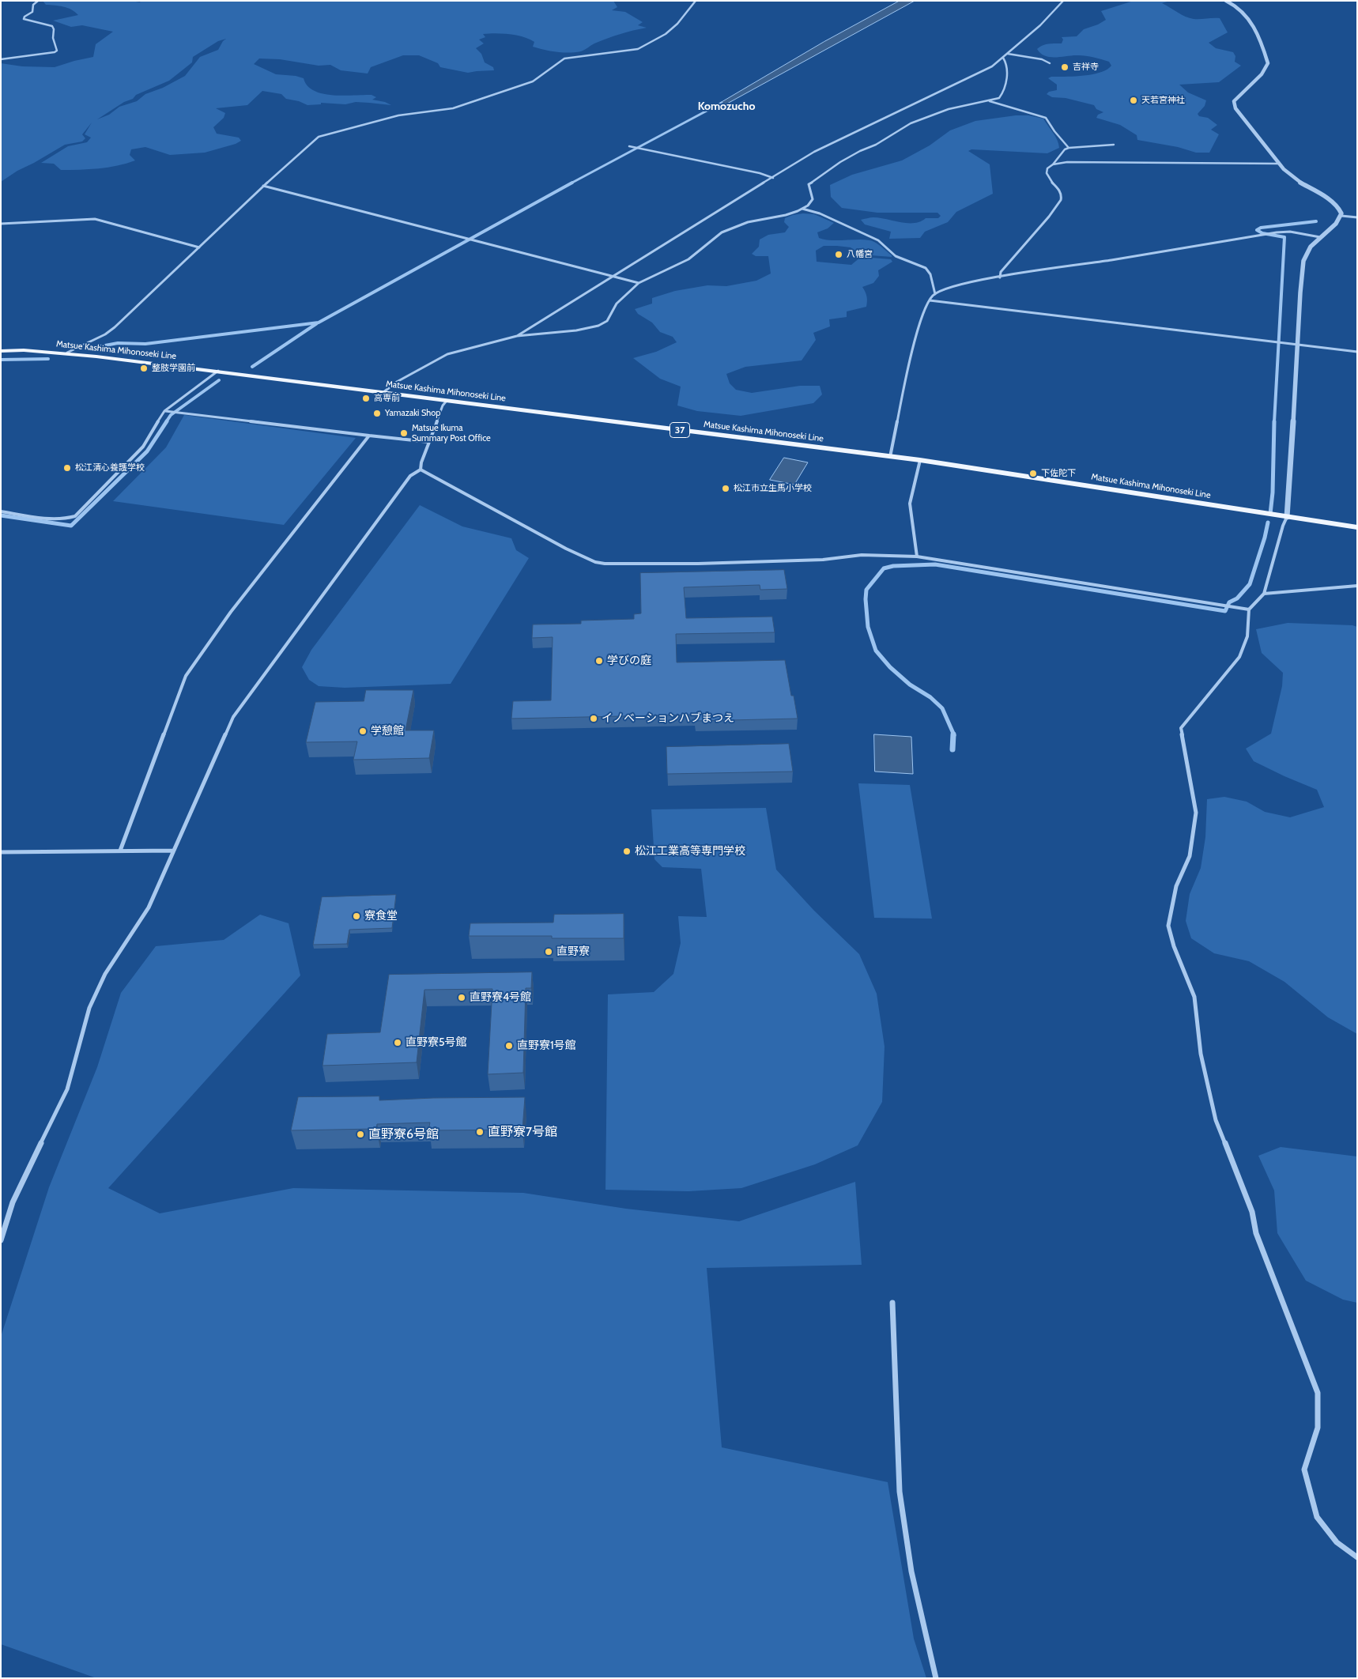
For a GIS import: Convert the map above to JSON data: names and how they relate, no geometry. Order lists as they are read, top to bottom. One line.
{"streets":{"main road":["Matsue Kashima Mihonoseki Line","37"]},"districts":["Komozucho"],"places":["吉祥寺","天若宮神社","八幡宮","整肢学園前","高専前","Yamazaki Shop","Matsue Ikuma Summary Post Office","松江清心養護学校","下佐陀下","松江市立生馬小学校","学びの庭","イノベーションハブまつえ","学憩館","松江工業高等専門学校","寮食堂","直野寮","直野寮4号館","直野寮5号館","直野寮1号館","直野寮7号館","直野寮6号館"]}
